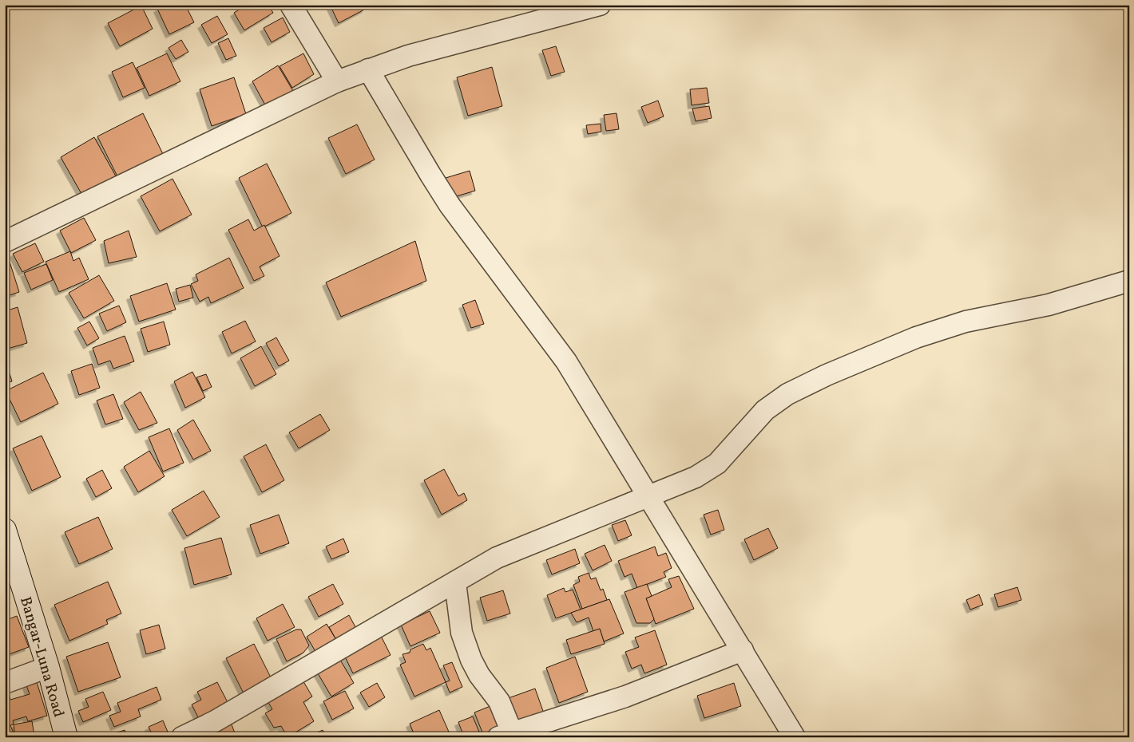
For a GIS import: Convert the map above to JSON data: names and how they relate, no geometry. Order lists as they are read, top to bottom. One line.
{"streets":{"main road":["Bangar-Luna Road"]}}
